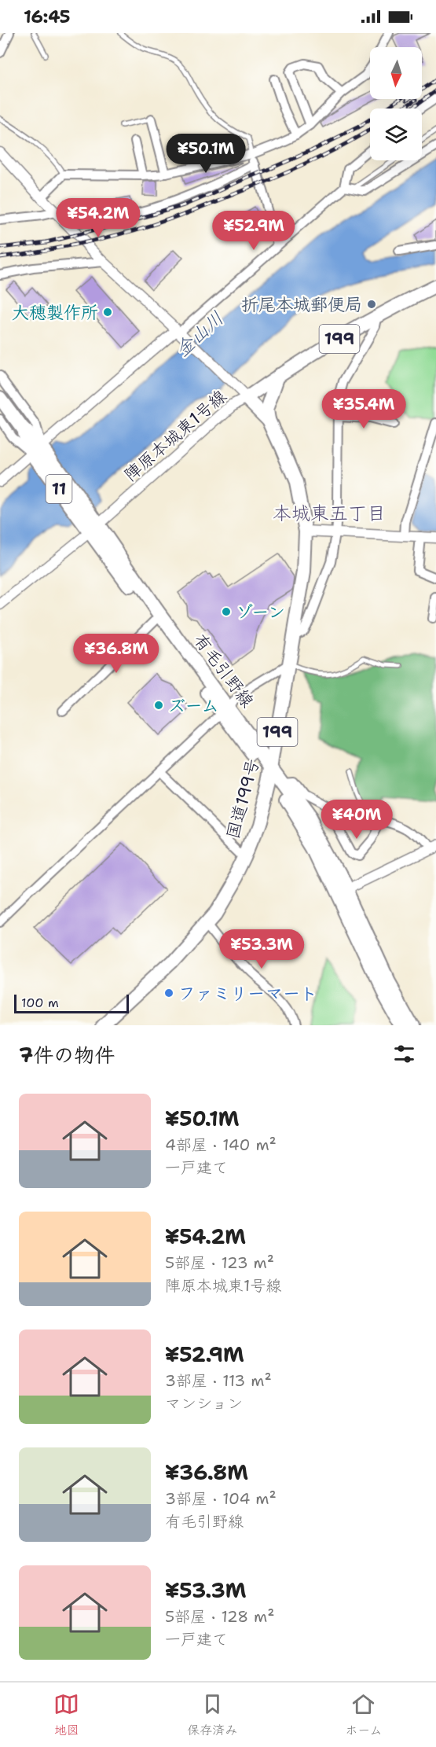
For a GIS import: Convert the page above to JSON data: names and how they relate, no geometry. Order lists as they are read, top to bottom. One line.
{"streets":{"main road":["199","11","有毛引野線","国道199号"],"street":["陣原本城東1号線"]},"crossings":[["199","陣原本城東1号線"],["199","国道199号"],["陣原本城東1号線","有毛引野線"],["陣原本城東1号線","国道199号"],["有毛引野線","国道199号"]],"districts":["本城東五丁目"],"water":["金山川"],"places":["折尾本城郵便局","大穂製作所","ゾーン","ズーム","ファミリーマート"],"scale_bar":"100 m","north":"bottom","page":{"status":"16:45","price":["¥50.1M","¥54.2M","¥52.9M","¥35.4M","¥36.8M","¥40M","¥53.3M"],"scale":"100 m","heading":"7件の物件","list":[{"name":"¥50.1M","note":"4部屋 · 140 m² · 一戸建て"},{"name":"¥54.2M","note":"5部屋 · 123 m² · 陣原本城東1号線"},{"name":"¥52.9M","note":"3部屋 · 113 m² · マンション"},{"name":"¥36.8M","note":"3部屋 · 104 m² · 有毛引野線"},{"name":"¥53.3M","note":"5部屋 · 128 m² · 一戸建て"}],"tabs":["地図","保存済み","ホーム"]}}
